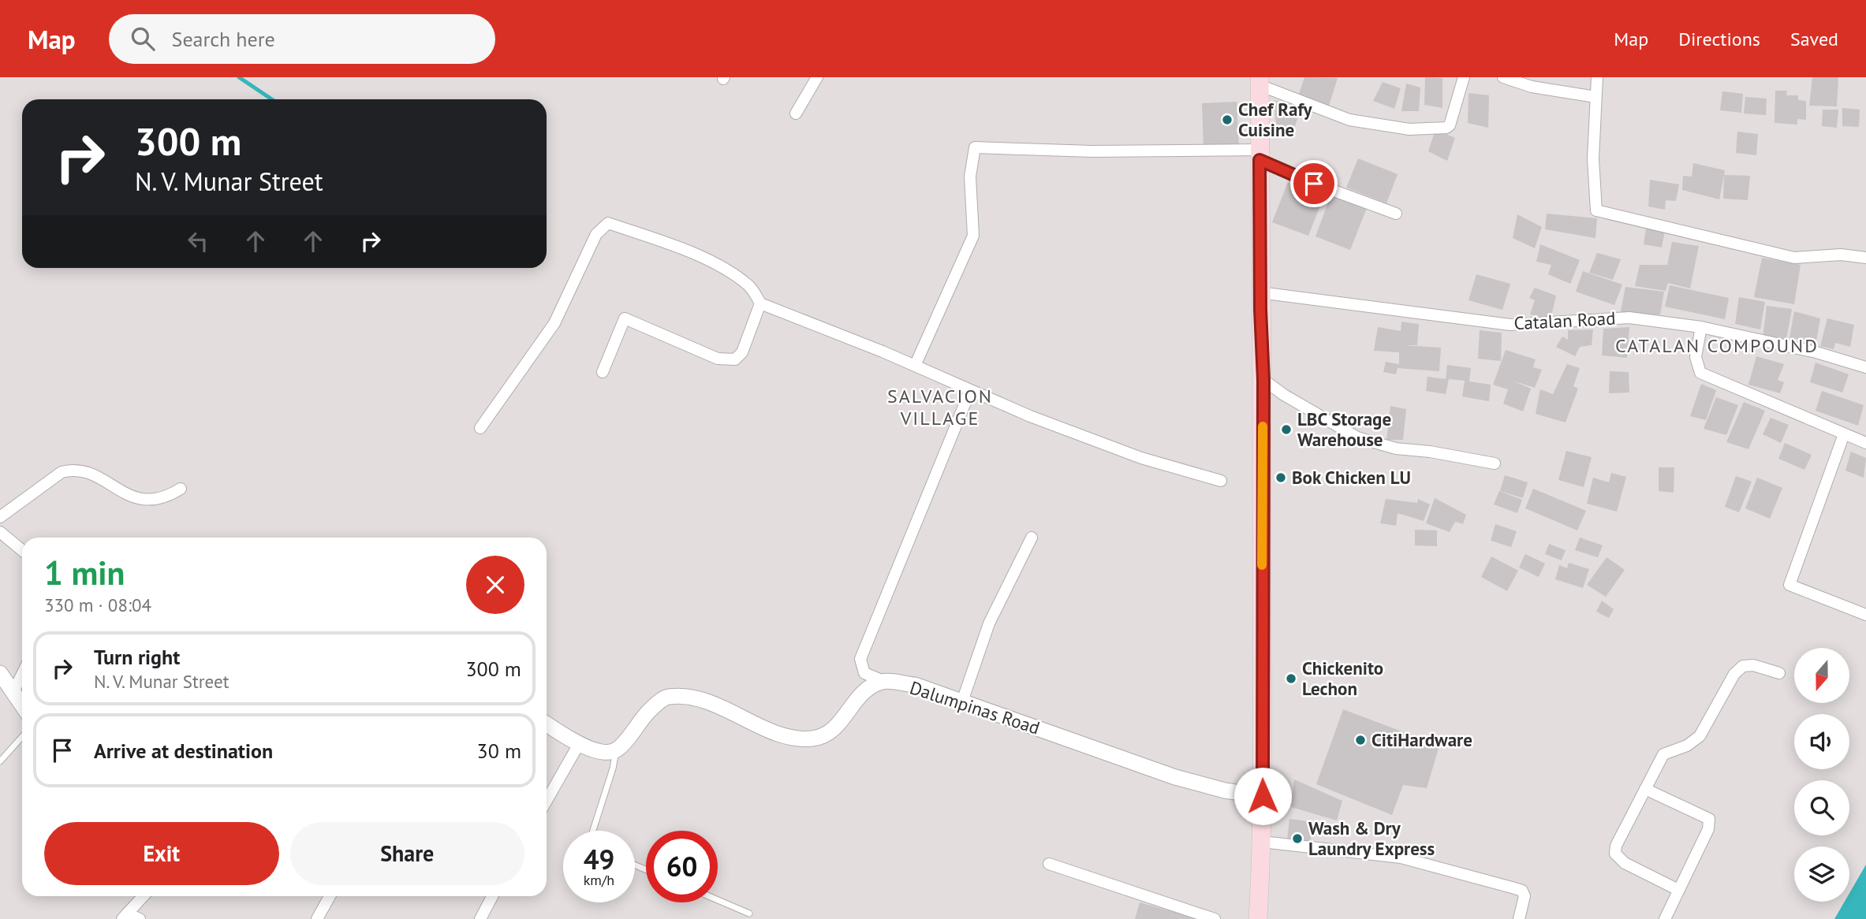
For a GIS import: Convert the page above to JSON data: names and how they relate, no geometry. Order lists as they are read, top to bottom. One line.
{"streets":{"street":["Catalan Road","Dalumpinas Road"]},"districts":["CATALAN COMPOUND","SALVACION VILLAGE"],"places":["Chef Rafy Cuisine","LBC Storage Warehouse","Bok Chicken LU","Chickenito Lechon","CitiHardware","Wash & Dry Laundry Express"],"north":"bottom","page":{"header":"Map","search":"Search here","nav":["Map","Directions","Saved"],"turn":["300 m","N. V. Munar Street"],"heading":["1 min","330 m · 08:04"],"list":[{"name":"Turn right","note":"N. V. Munar Street","value":"300 m"},{"name":"Arrive at destination","value":"30 m"}],"buttons":["Exit","Share"],"speed":"49 km/h","limit":"60"}}
